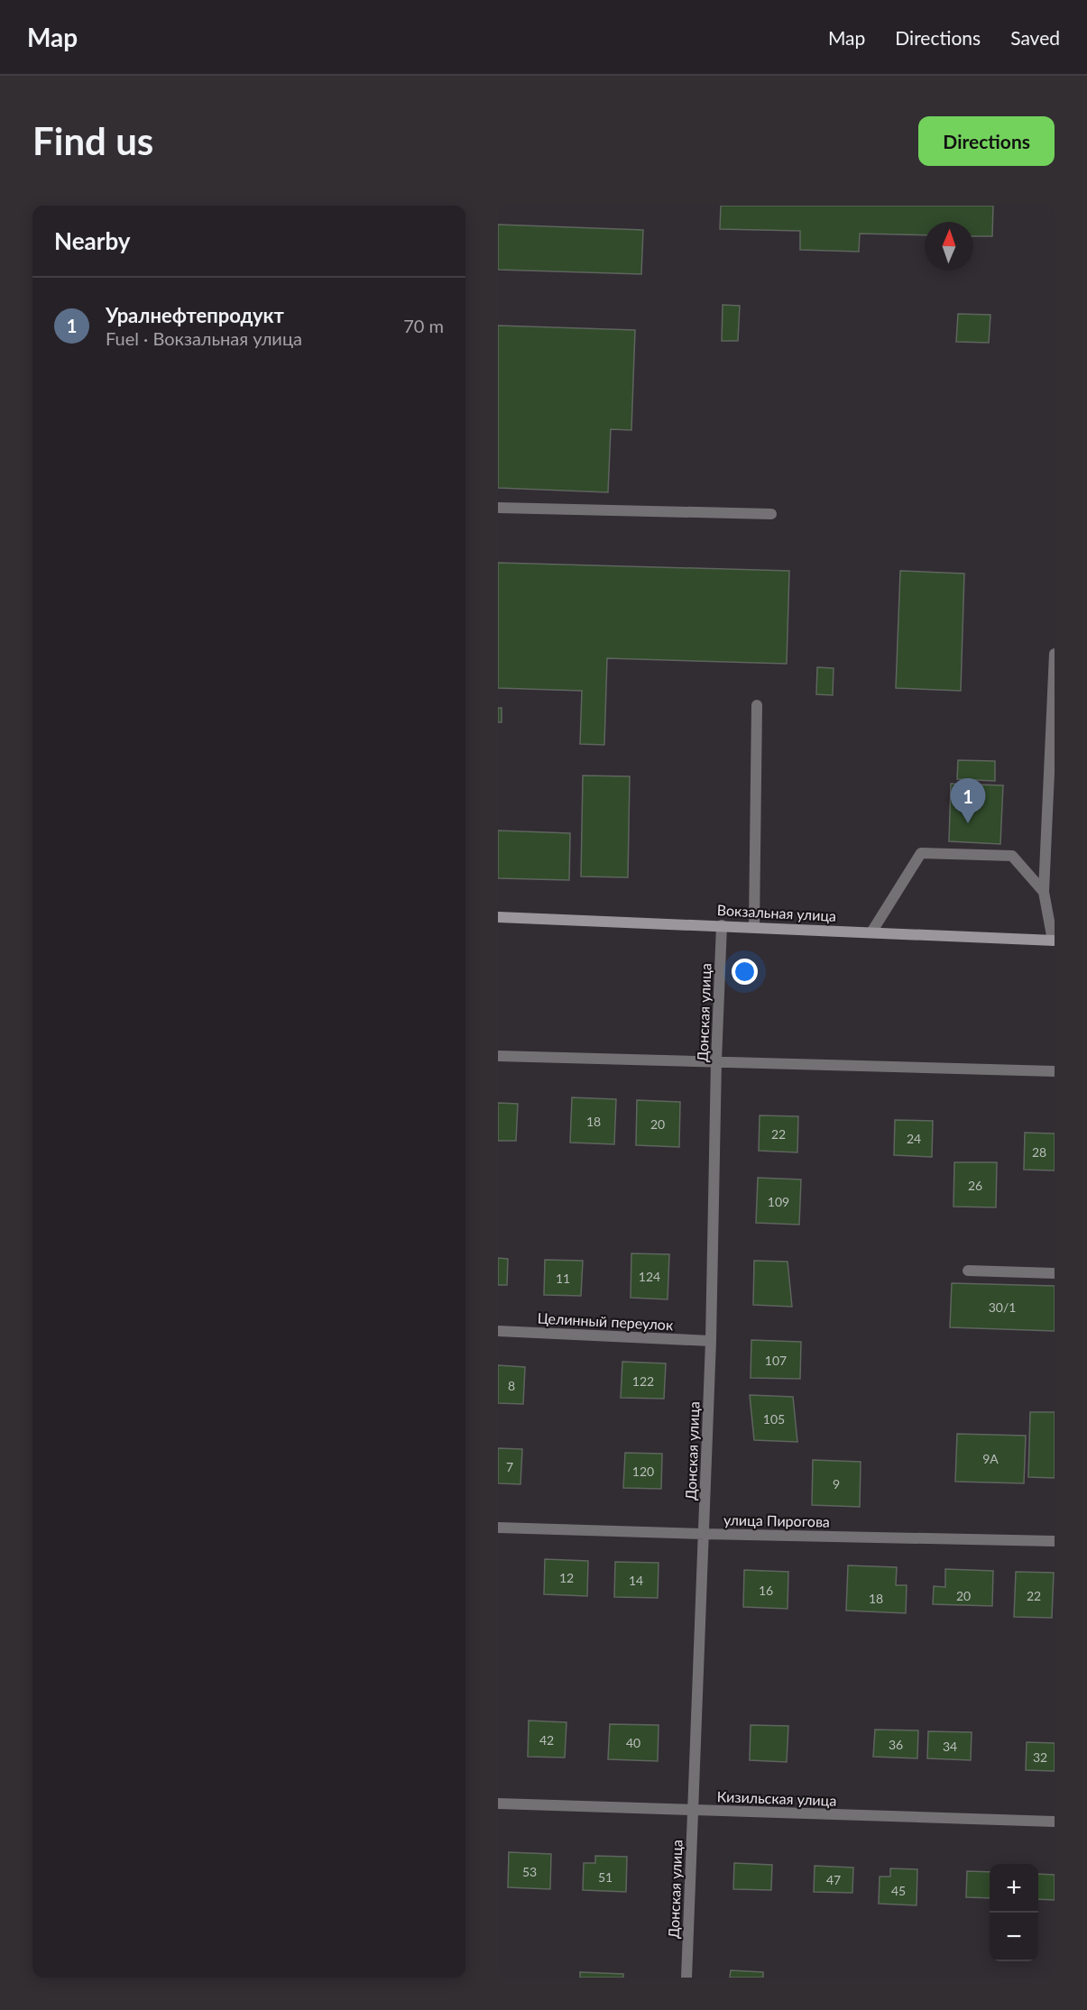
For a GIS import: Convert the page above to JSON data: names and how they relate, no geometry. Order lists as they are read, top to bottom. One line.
{"streets":{"main road":["Вокзальная улица"],"street":["Донская улица","Целинный переулок","улица Пирогова","Кизильская улица"]},"crossings":[["Вокзальная улица","Донская улица"],["Донская улица","Целинный переулок"],["Донская улица","улица Пирогова"],["Донская улица","Кизильская улица"]],"house_numbers":["18","20","22","24","28","26","109","124","11","30/1","107","122","8","105","9А","7","120","9","12","14","16","20","22","18","42","40","36","34","32","53","51","47","45"],"north":"top","page":{"header":"Map","nav":["Map","Directions","Saved"],"buttons":"Directions","title":"Find us","heading":"Nearby","list":[{"mark":"1","name":"Уралнефтепродукт","note":"Fuel · Вокзальная улица","value":"70 m"}],"pins":"1","map_buttons":["+","−"]}}
